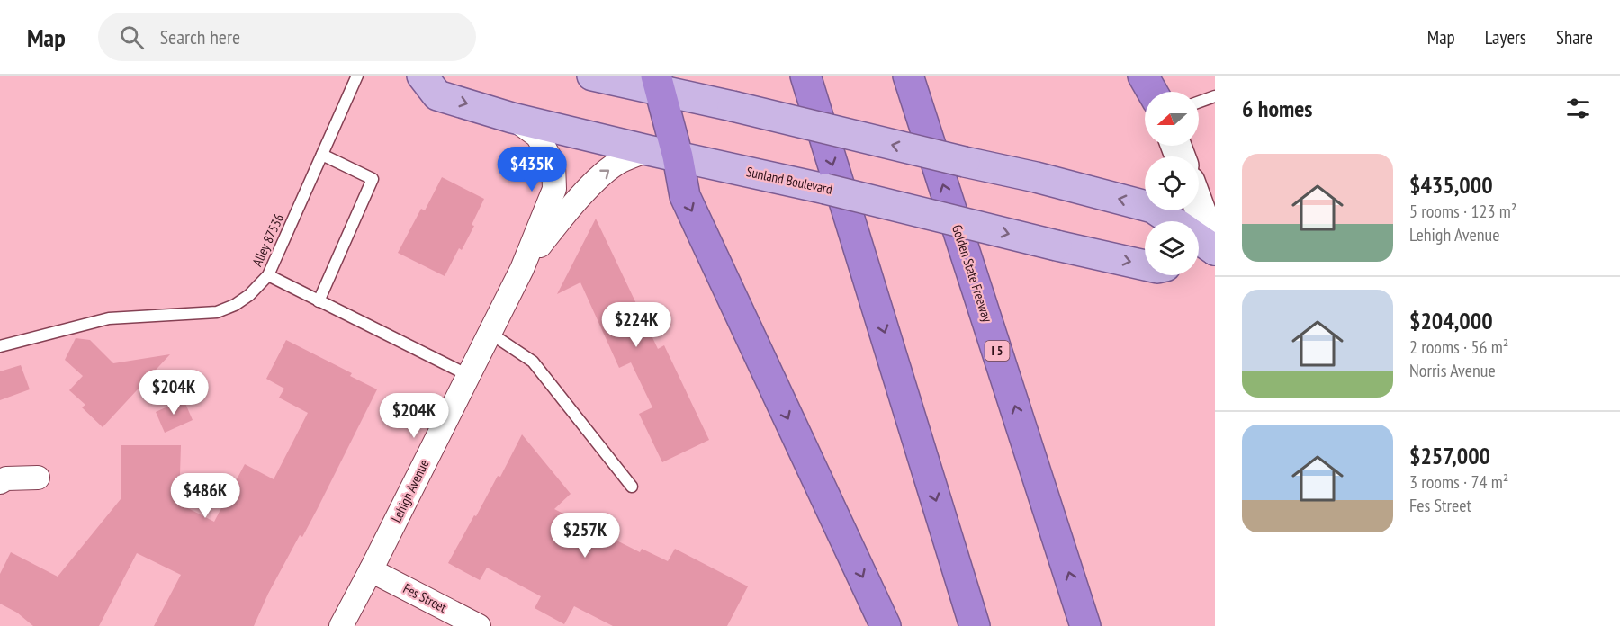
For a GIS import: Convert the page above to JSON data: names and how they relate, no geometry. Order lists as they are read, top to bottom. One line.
{"streets":{"highway":["Golden State Freeway","I 5"],"main road":["Sunland Boulevard"],"street":["Lehigh Avenue","Fes Street"],"lane":["Alley 87536"]},"crossings":[["Sunland Boulevard","Lehigh Avenue"],["Lehigh Avenue","Fes Street"]],"north":"left","page":{"header":"Map","search":"Search here","nav":["Map","Layers","Share"],"heading":"6 homes","list":[{"name":"$435,000","note":"5 rooms · 123 m² · Lehigh Avenue"},{"name":"$204,000","note":"2 rooms · 56 m² · Norris Avenue"},{"name":"$257,000","note":"3 rooms · 74 m² · Fes Street"}],"price":["$435K","$224K","$204K","$204K","$486K","$257K"]}}
